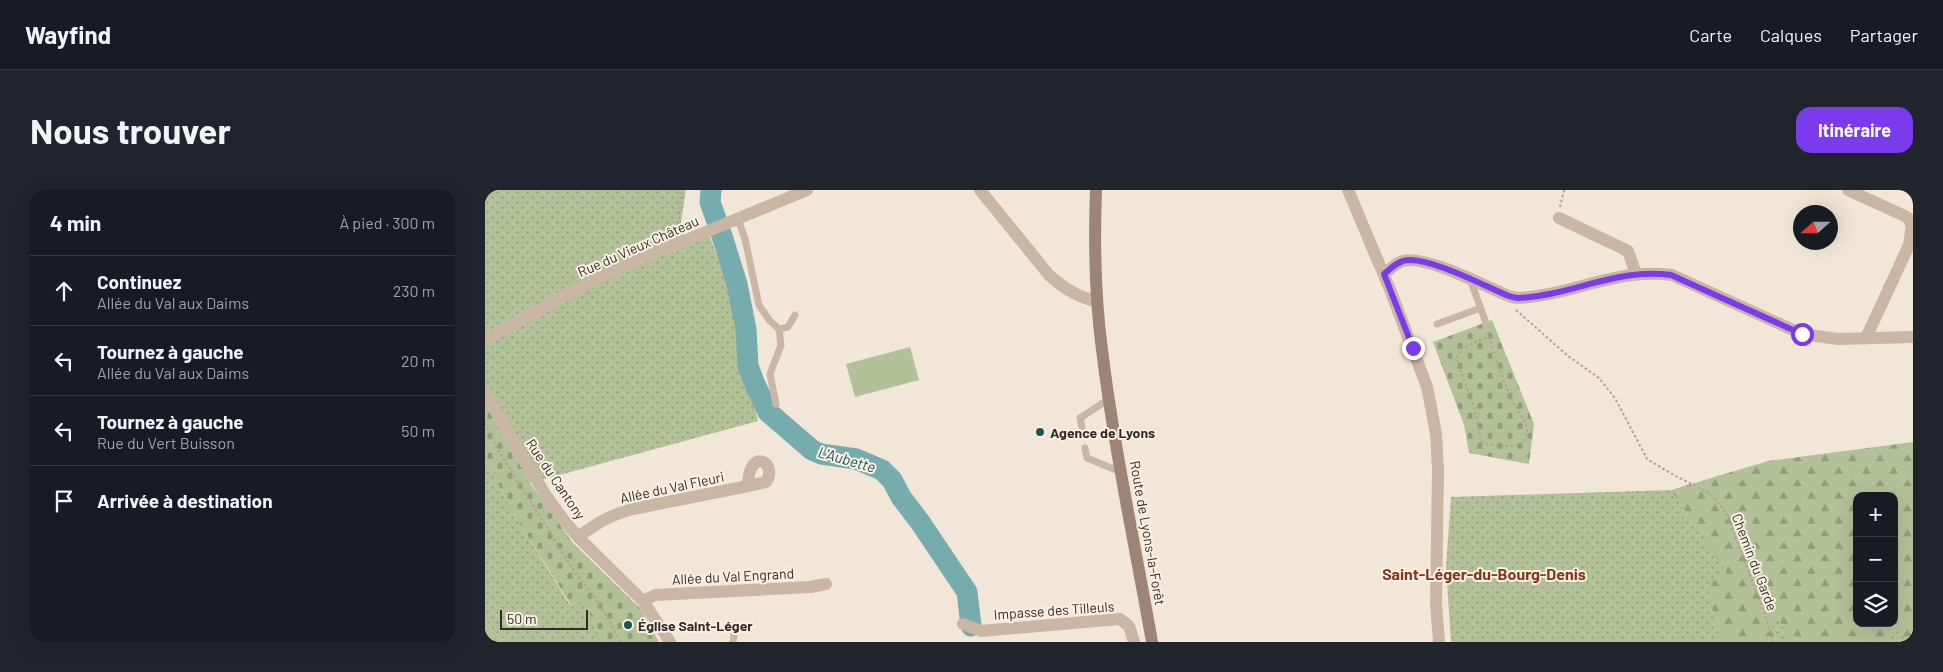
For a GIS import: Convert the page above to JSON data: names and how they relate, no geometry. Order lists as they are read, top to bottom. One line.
{"streets":{"main road":["Route de Lyons-la-Forêt"],"street":["Rue du Vieux Château","Rue du Cantony","Allée du Val Fleuri","Allée du Val Engrand","Impasse des Tilleuls"],"path":["Chemin du Garde"]},"crossings":[["Rue du Cantony","Allée du Val Fleuri"],["Rue du Cantony","Allée du Val Engrand"]],"districts":["Saint-Léger-du-Bourg-Denis"],"water":["L'Aubette"],"places":["Agence de Lyons","Église Saint-Léger"],"scale_bar":"50 m","north":"left","page":{"header":"Wayfind","nav":["Carte","Calques","Partager"],"buttons":"Itinéraire","title":"Nous trouver","heading":["4 min","À pied · 300 m"],"list":[["Continuez","Allée du Val aux Daims","230 m"],["Tournez à gauche","Allée du Val aux Daims","20 m"],["Tournez à gauche","Rue du Vert Buisson","50 m"],"Arrivée à destination"],"map_buttons":["+","−"],"scale":"50 m"}}
